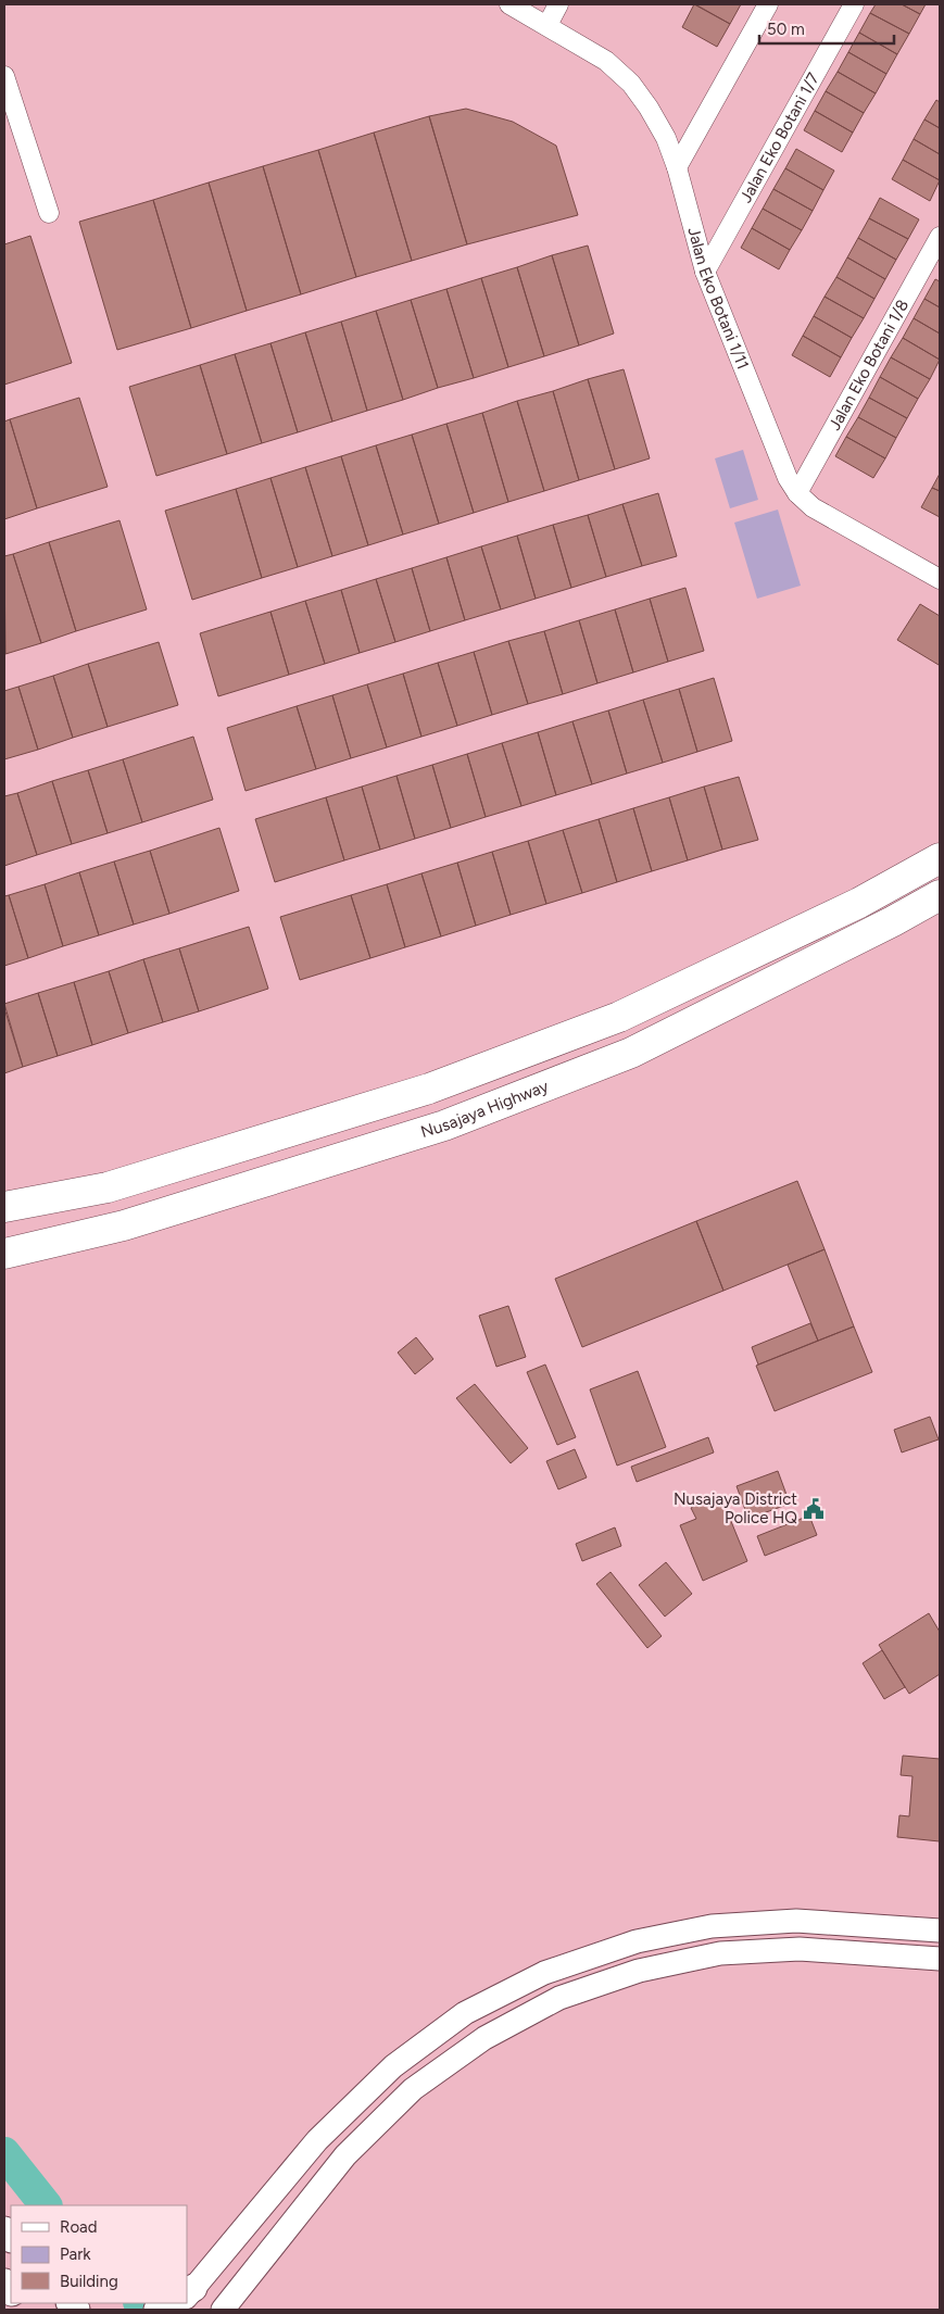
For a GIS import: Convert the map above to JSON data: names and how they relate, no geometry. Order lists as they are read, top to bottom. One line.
{"streets":{"main road":["Nusajaya Highway"],"street":["Jalan Eko Botani 1/7","Jalan Eko Botani 1/11","Jalan Eko Botani 1/8"]},"crossings":[["Jalan Eko Botani 1/7","Jalan Eko Botani 1/11"],["Jalan Eko Botani 1/11","Jalan Eko Botani 1/8"]],"places":{"public building":["Nusajaya District Police HQ"]},"legend":["Road","Park","Building"],"scale_bar":"50 m"}
